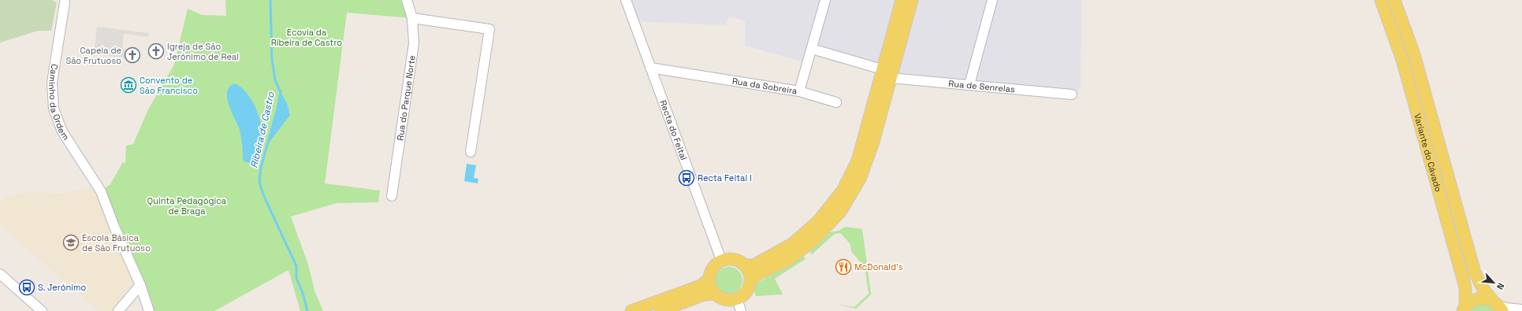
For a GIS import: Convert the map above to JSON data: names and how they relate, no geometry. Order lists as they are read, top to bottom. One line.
{"streets":{"main road":["Variante do Cávado"],"street":["Rua da Sobreira","Rua de Senrelas","Rua do Parque Norte","Caminho da Ordem","Recta do Feital"]},"crossings":[["Rua da Sobreira","Recta do Feital"]],"water":["Ribeira de Castro"],"parks":["Ecovia da Ribeira de Castro","Quinta Pedagógica de Braga"],"places":{"church":["Igreja de São Jerónimo de Real","Capela de São Frutuoso"],"museum":["Convento de São Francisco"],"bus stop":["Recta Feital I","S. Jerónimo"],"school or university":["Escola Básica de São Frutuoso"],"restaurant":["McDonald's"]},"north":"bottom right"}
